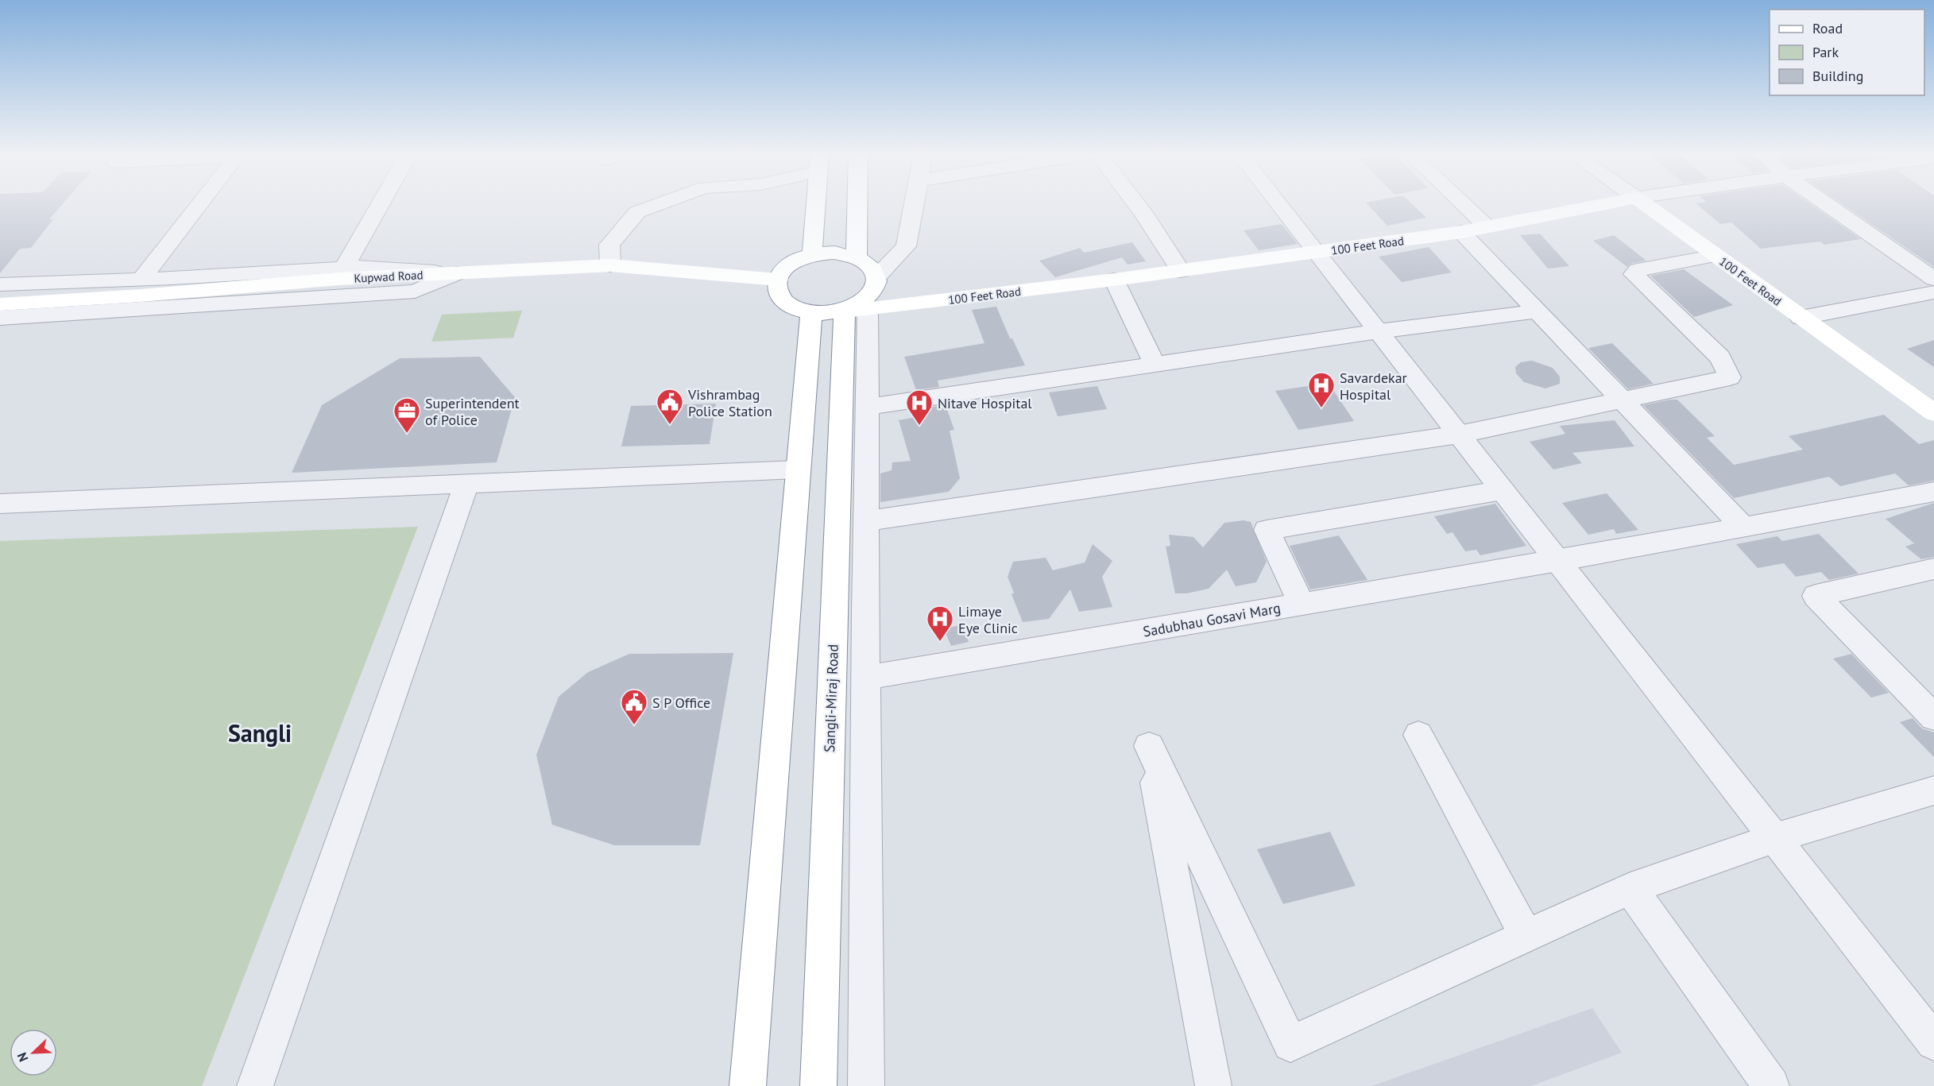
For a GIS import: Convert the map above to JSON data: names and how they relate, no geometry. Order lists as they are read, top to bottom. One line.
{"streets":{"main road":["100 Feet Road","Kupwad Road","Sangli-Miraj Road"],"street":["Sadubhau Gosavi Marg"]},"crossings":[["100 Feet Road","Sangli-Miraj Road"]],"districts":["Sangli"],"places":{"hospital":["Savardekar Hospital","Nitave Hospital","Limaye Eye Clinic"],"public building":["Vishrambag Police Station","S P Office"],"office":["Superintendent of Police"]},"legend":["Road","Park","Building"],"north":"bottom left"}
